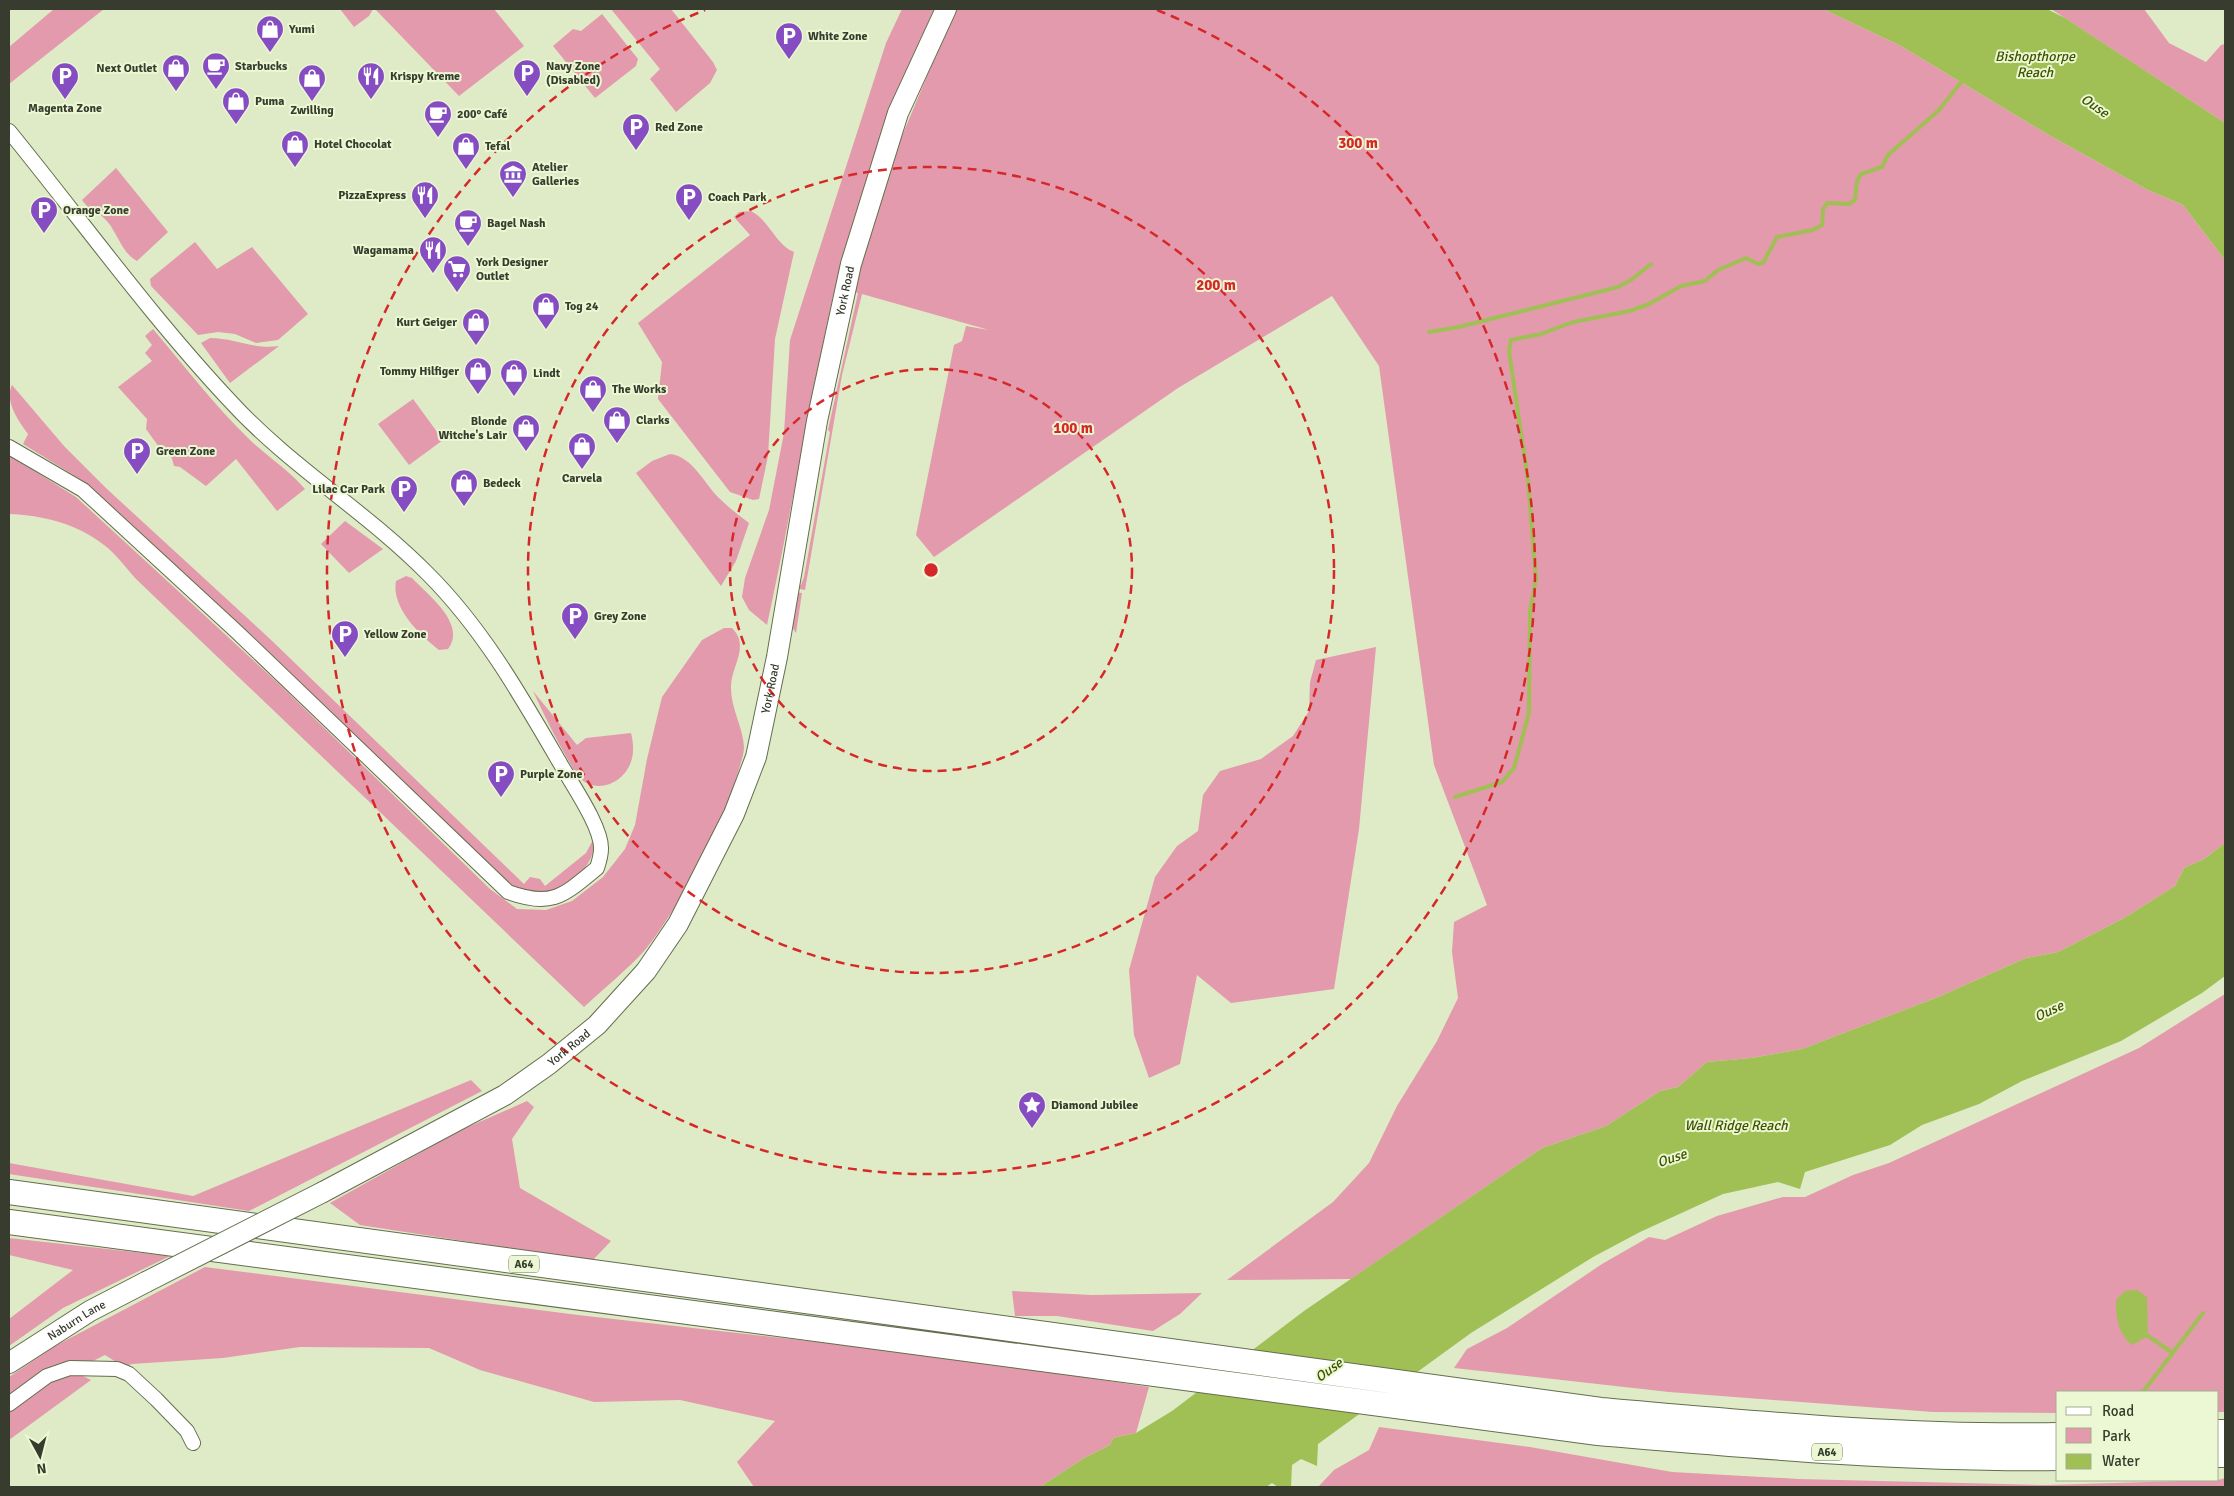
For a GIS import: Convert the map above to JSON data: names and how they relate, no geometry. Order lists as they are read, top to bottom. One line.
{"streets":{"highway":["A64"],"main road":["York Road","Naburn Lane"]},"crossings":[["York Road","Naburn Lane"]],"water":["Bishopthorpe Reach","Ouse","Wall Ridge Reach"],"places":{"shop":["Yumi","Next Outlet","Zwilling","Puma","Hotel Chocolat","Tefal","Tog 24","Kurt Geiger","Tommy Hilfiger","Lindt","The Works","Clarks","Blonde Witche's Lair","Carvela","Bedeck"],"parking":["White Zone","Navy Zone (Disabled)","Magenta Zone","Red Zone","Coach Park","Orange Zone","Green Zone","Lilac Car Park","Grey Zone","Yellow Zone","Purple Zone"],"cafe":["Starbucks","200° Café","Bagel Nash"],"restaurant":["Krispy Kreme","PizzaExpress","Wagamama"],"museum":["Atelier Galleries"],"supermarket":["York Designer Outlet"],"place":["Diamond Jubilee"]},"legend":["Road","Park","Water"],"north":"bottom","rings":["300 m","200 m","100 m"]}
